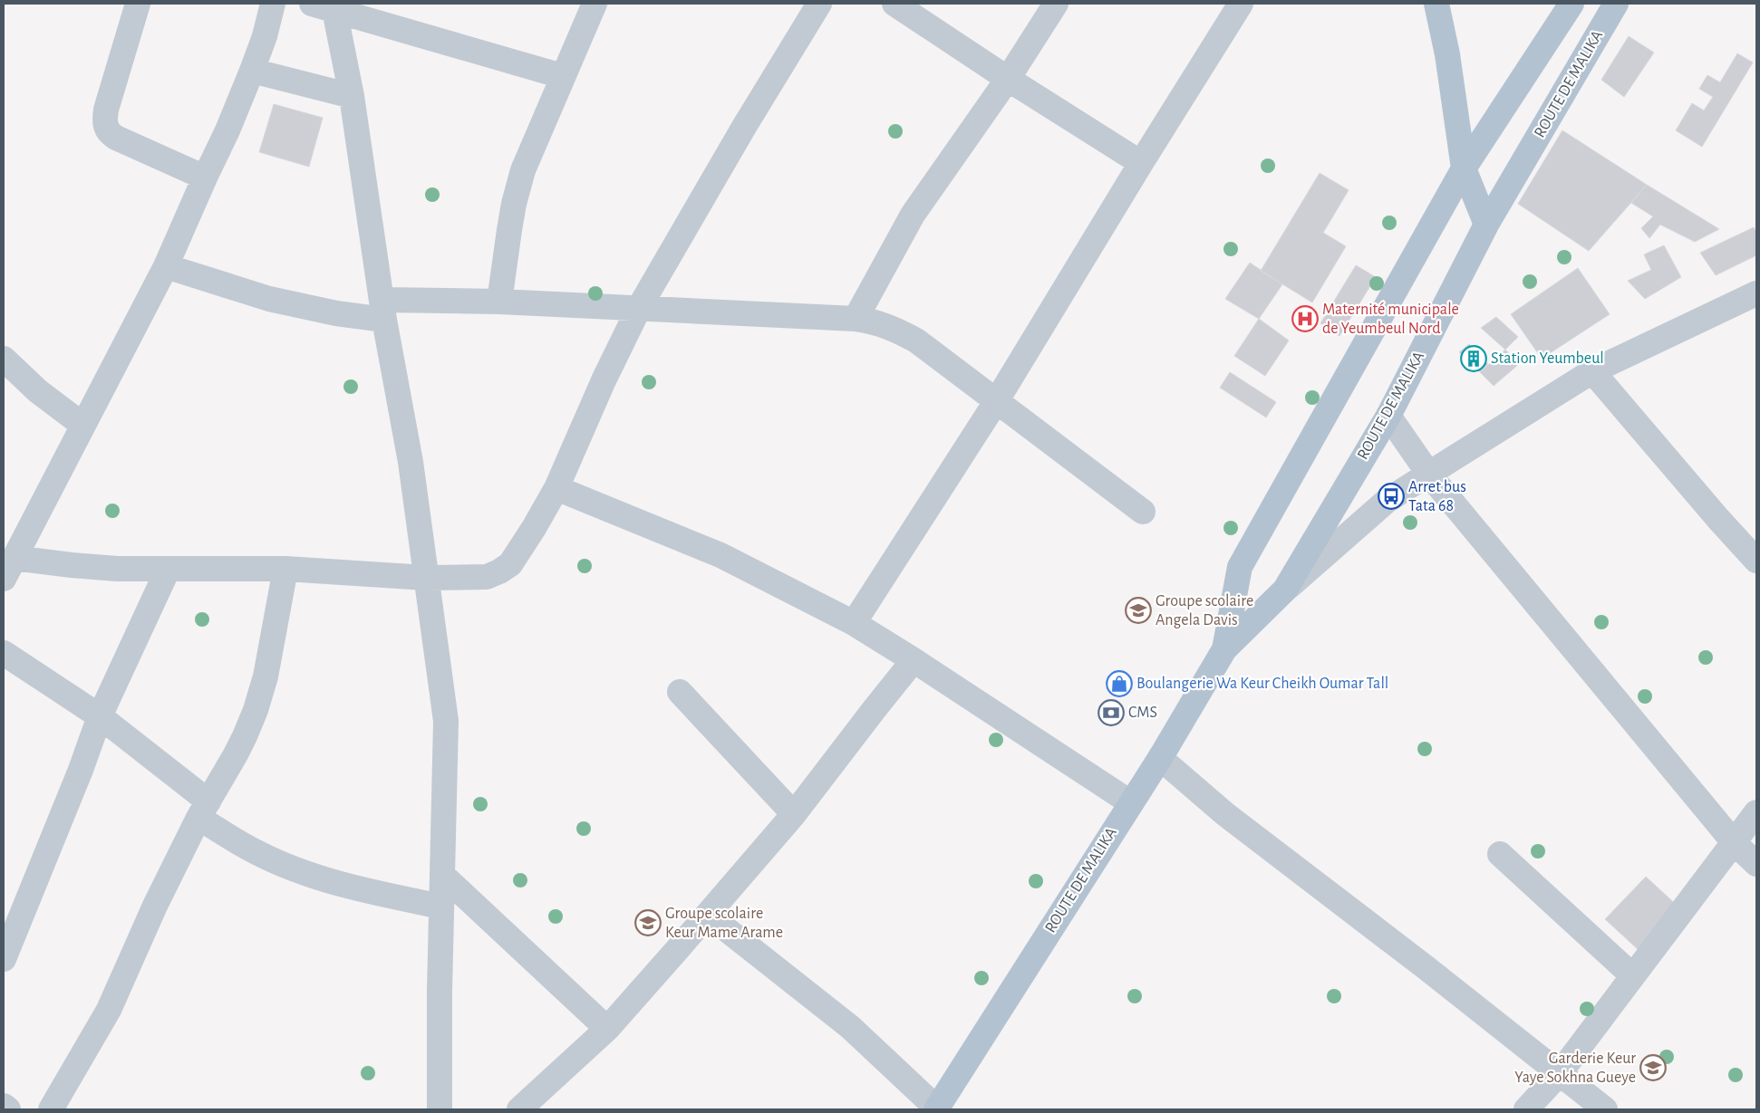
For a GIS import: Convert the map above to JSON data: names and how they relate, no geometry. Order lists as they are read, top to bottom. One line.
{"streets":{"main road":["ROUTE DE MALIKA"]},"places":{"hospital":["Maternité municipale de Yeumbeul Nord"],"building":["Station Yeumbeul"],"bus stop":["Arret bus Tata 68"],"school or university":["Groupe scolaire Angela Davis","Groupe scolaire Keur Mame Arame","Garderie Keur Yaye Sokhna Gueye"],"shop":["Boulangerie Wa Keur Cheikh Oumar Tall"],"bank":["CMS"]}}
